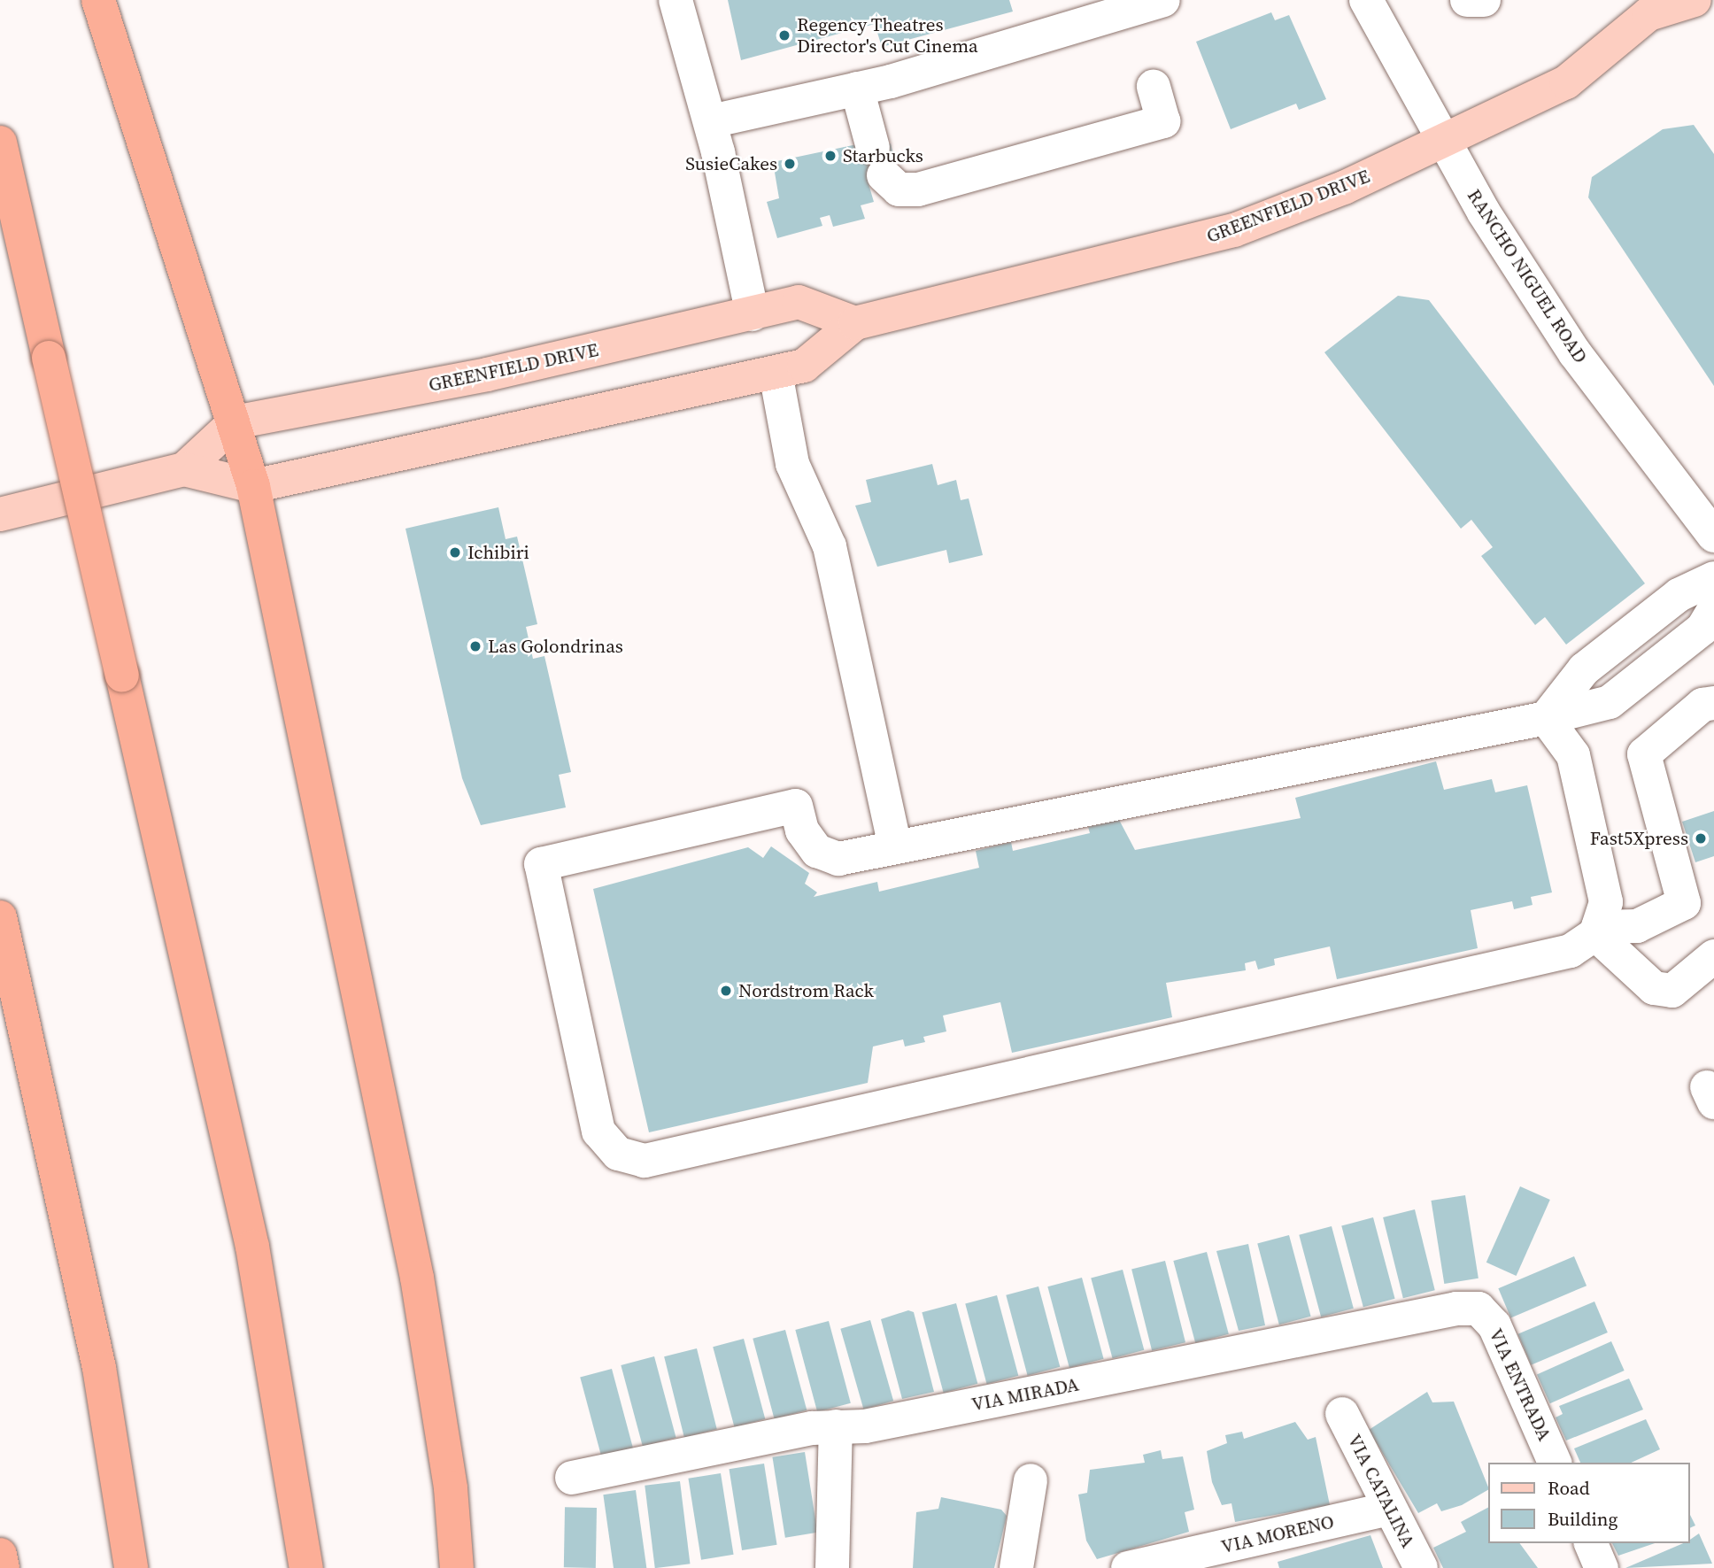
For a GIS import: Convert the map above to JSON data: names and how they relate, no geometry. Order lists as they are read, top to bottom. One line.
{"streets":{"main road":["GREENFIELD DRIVE"],"street":["RANCHO NIGUEL ROAD","VIA ENTRADA","VIA MIRADA","VIA CATALINA","VIA MORENO"]},"crossings":[["GREENFIELD DRIVE","RANCHO NIGUEL ROAD"],["VIA ENTRADA","VIA MIRADA"],["VIA CATALINA","VIA MORENO"]],"places":["Regency Theatres Director's Cut Cinema","Starbucks","SusieCakes","Ichibiri","Las Golondrinas","Fast5Xpress","Nordstrom Rack"],"legend":["Road","Building"]}
